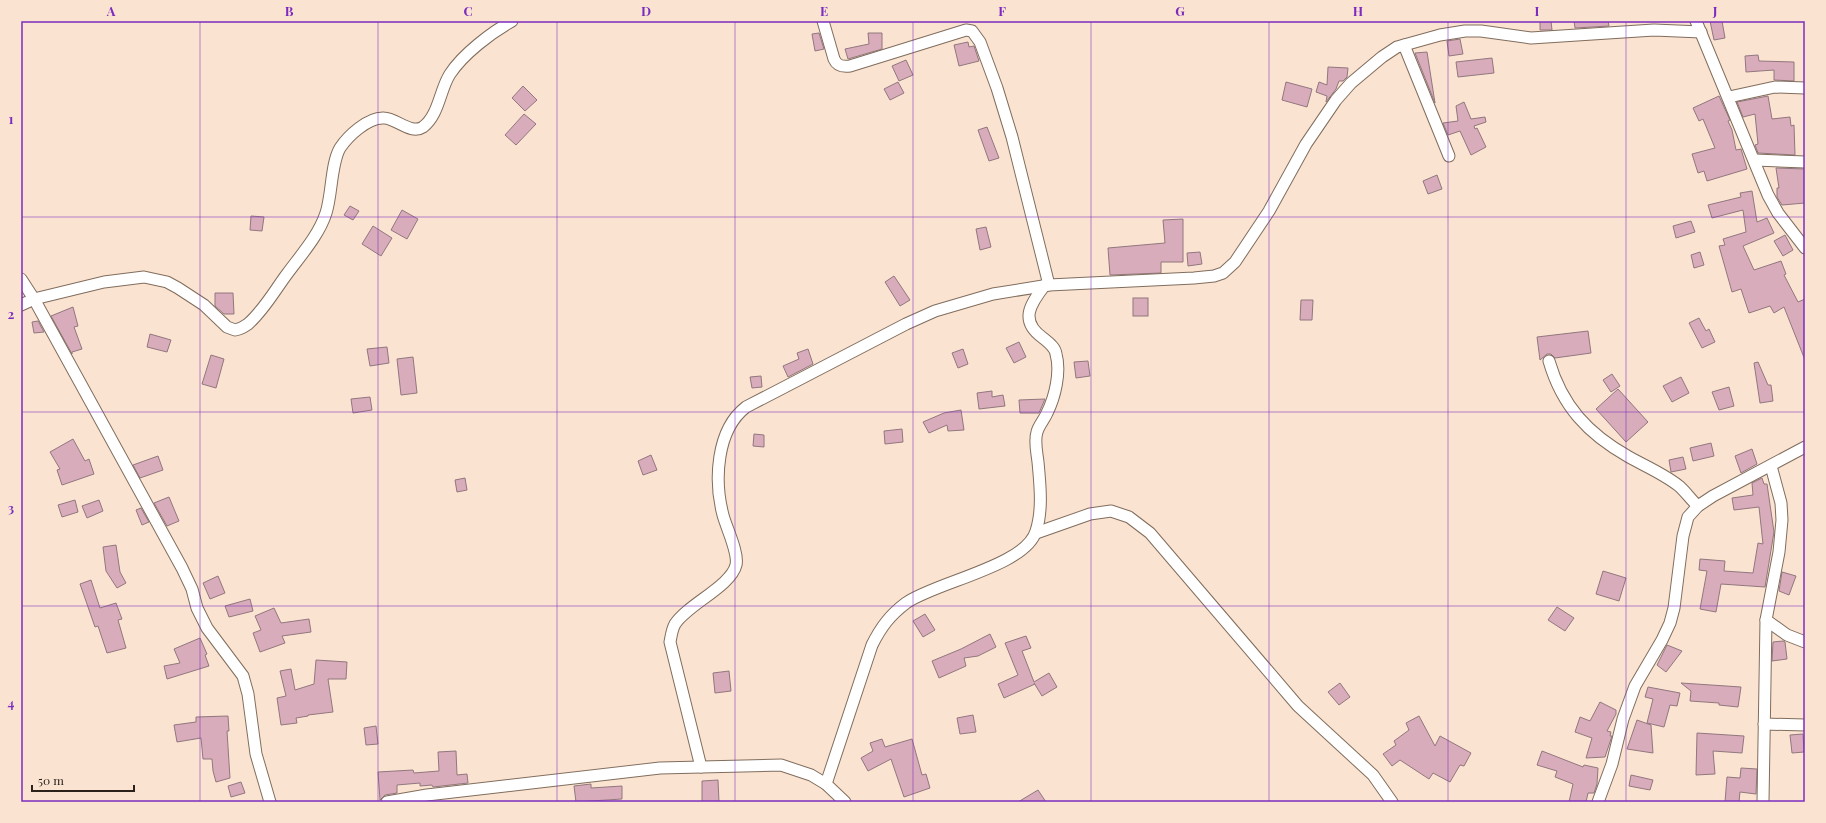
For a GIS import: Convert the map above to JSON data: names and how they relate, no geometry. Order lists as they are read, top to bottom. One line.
{"scale_bar":"50 m","grid":{"columns":["A","B","C","D","E","F","G","H","I","J"],"rows":["1","2","3","4"]}}
